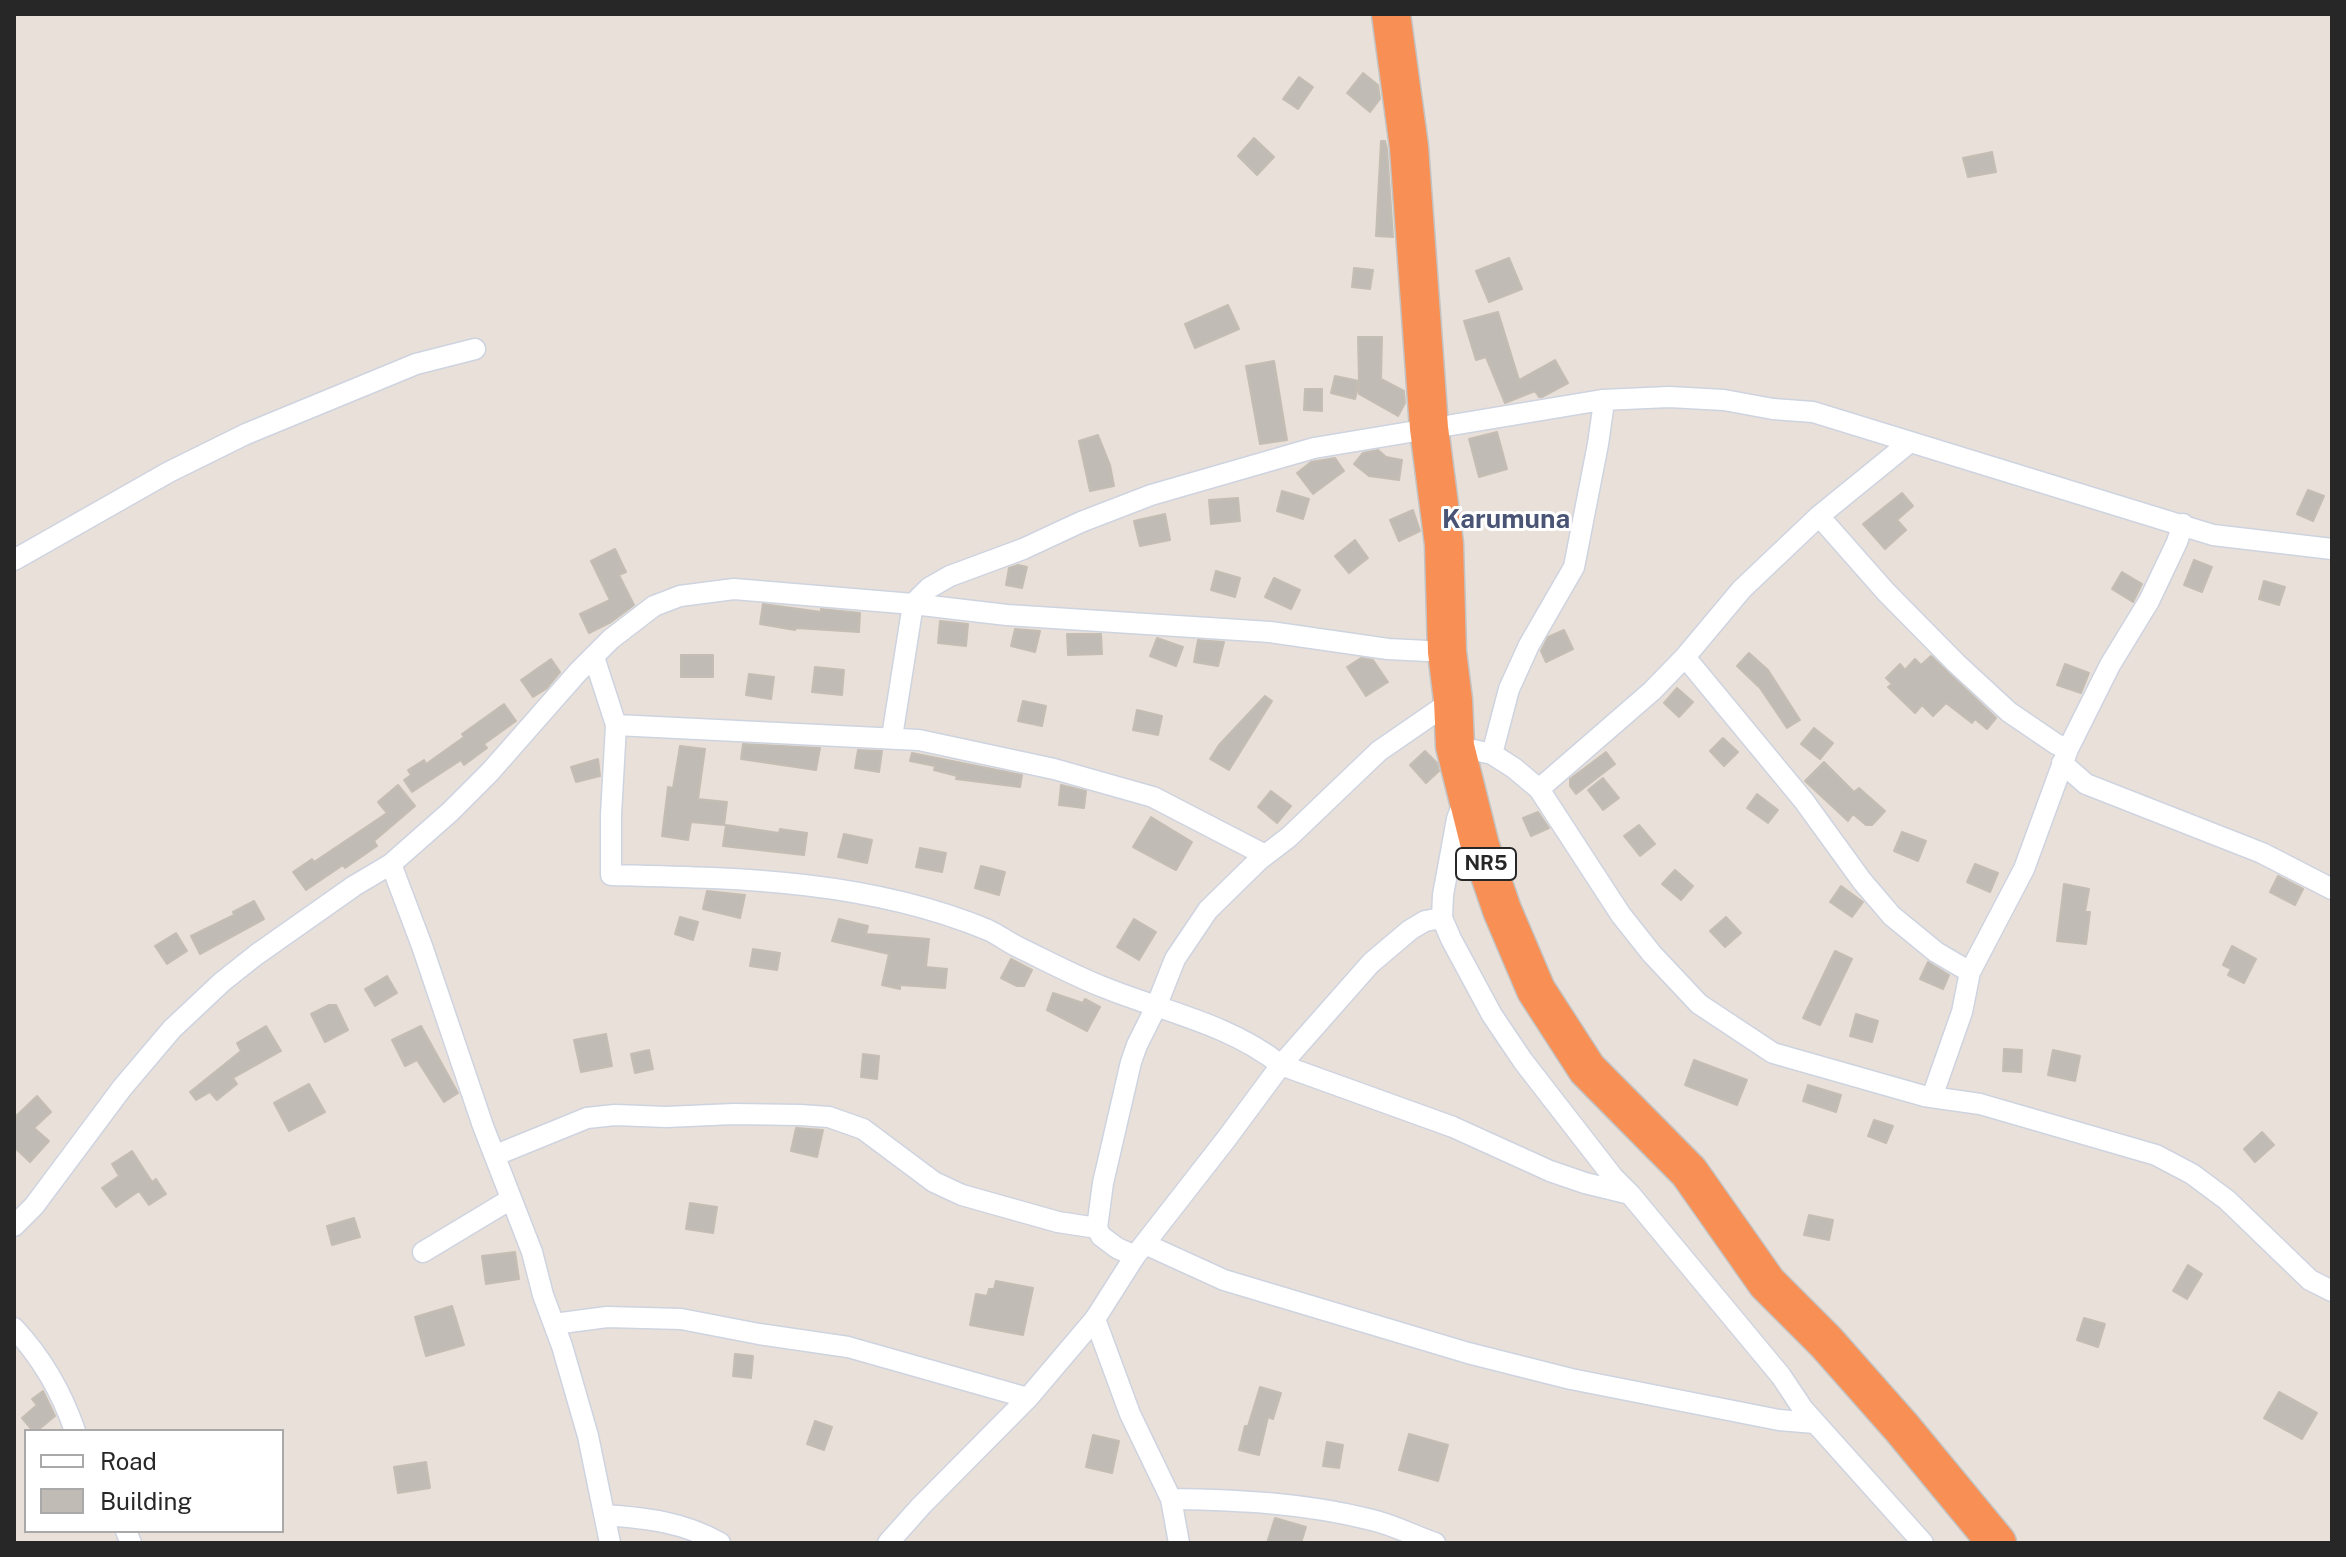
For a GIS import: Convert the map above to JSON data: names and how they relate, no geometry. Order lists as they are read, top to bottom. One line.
{"streets":{"highway":["NR5"]},"districts":["Karumuna"],"legend":["Road","Building"]}
